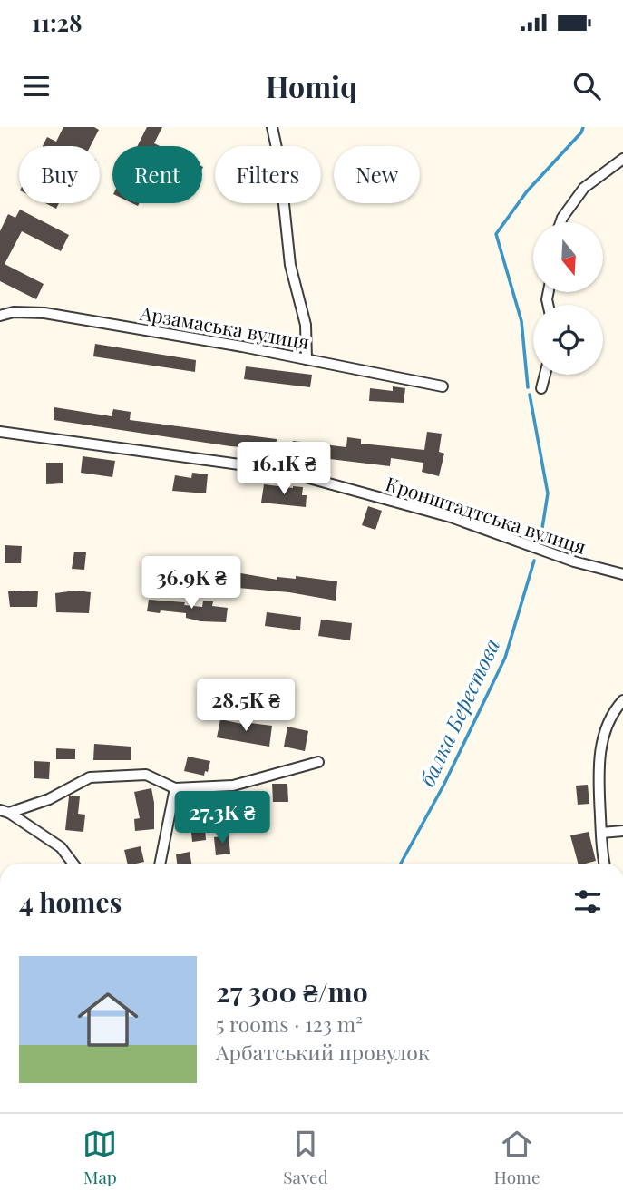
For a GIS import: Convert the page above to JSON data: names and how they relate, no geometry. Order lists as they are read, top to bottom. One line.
{"streets":{"street":["Арзамаська вулиця","Кронштадтська вулиця"]},"water":["балка Берестова"],"north":"bottom","page":{"status":"11:28","header":"Homiq","chip":["Buy","Rent","Filters","New"],"price":["16.1K ₴","36.9K ₴","28.5K ₴","27.3K ₴"],"heading":"4 homes","list":[{"name":"27 300 ₴/mo","note":"5 rooms · 123 m² · Арбатський провулок"}],"tabs":["Map","Saved","Home"]}}
